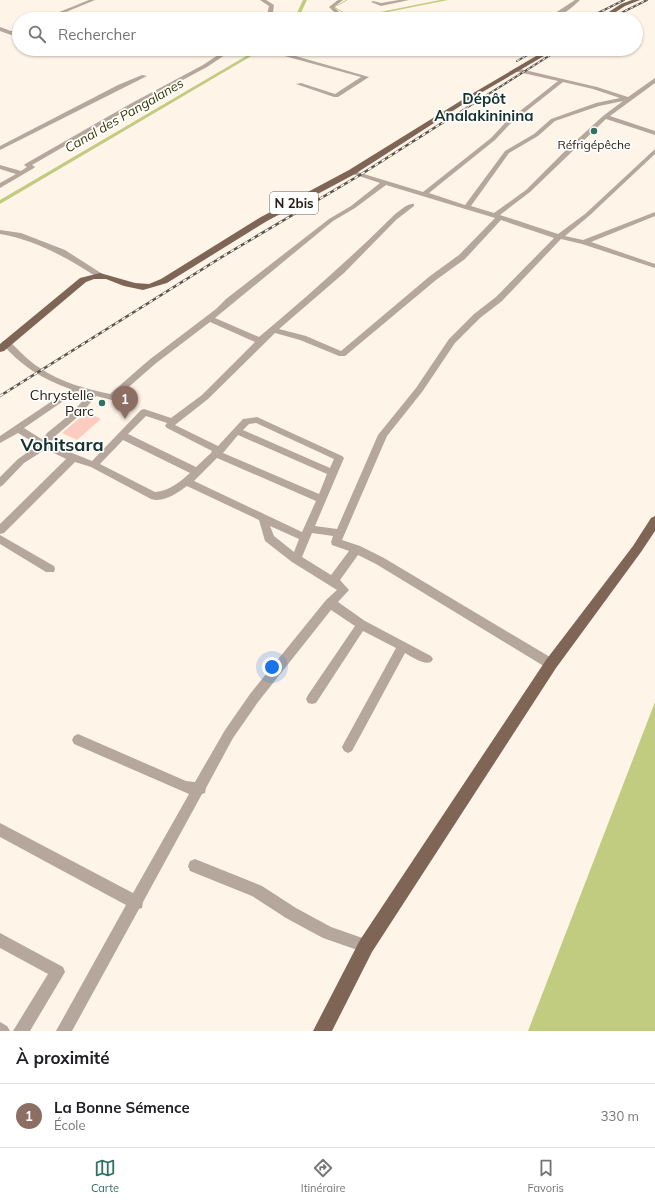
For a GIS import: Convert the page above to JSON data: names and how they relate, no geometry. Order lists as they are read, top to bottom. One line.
{"streets":{"main road":["N 2bis"]},"districts":["Dépôt Analakininina","Vohitsara"],"water":["Canal des Pangalanes"],"places":["Réfrigépêche","Chrystelle Parc"],"page":{"search":"Rechercher","pins":"1","heading":"À proximité","list":[{"mark":"1","name":"La Bonne Sémence","note":"École","value":"330 m"}],"nav":["Carte","Itinéraire","Favoris"]}}
